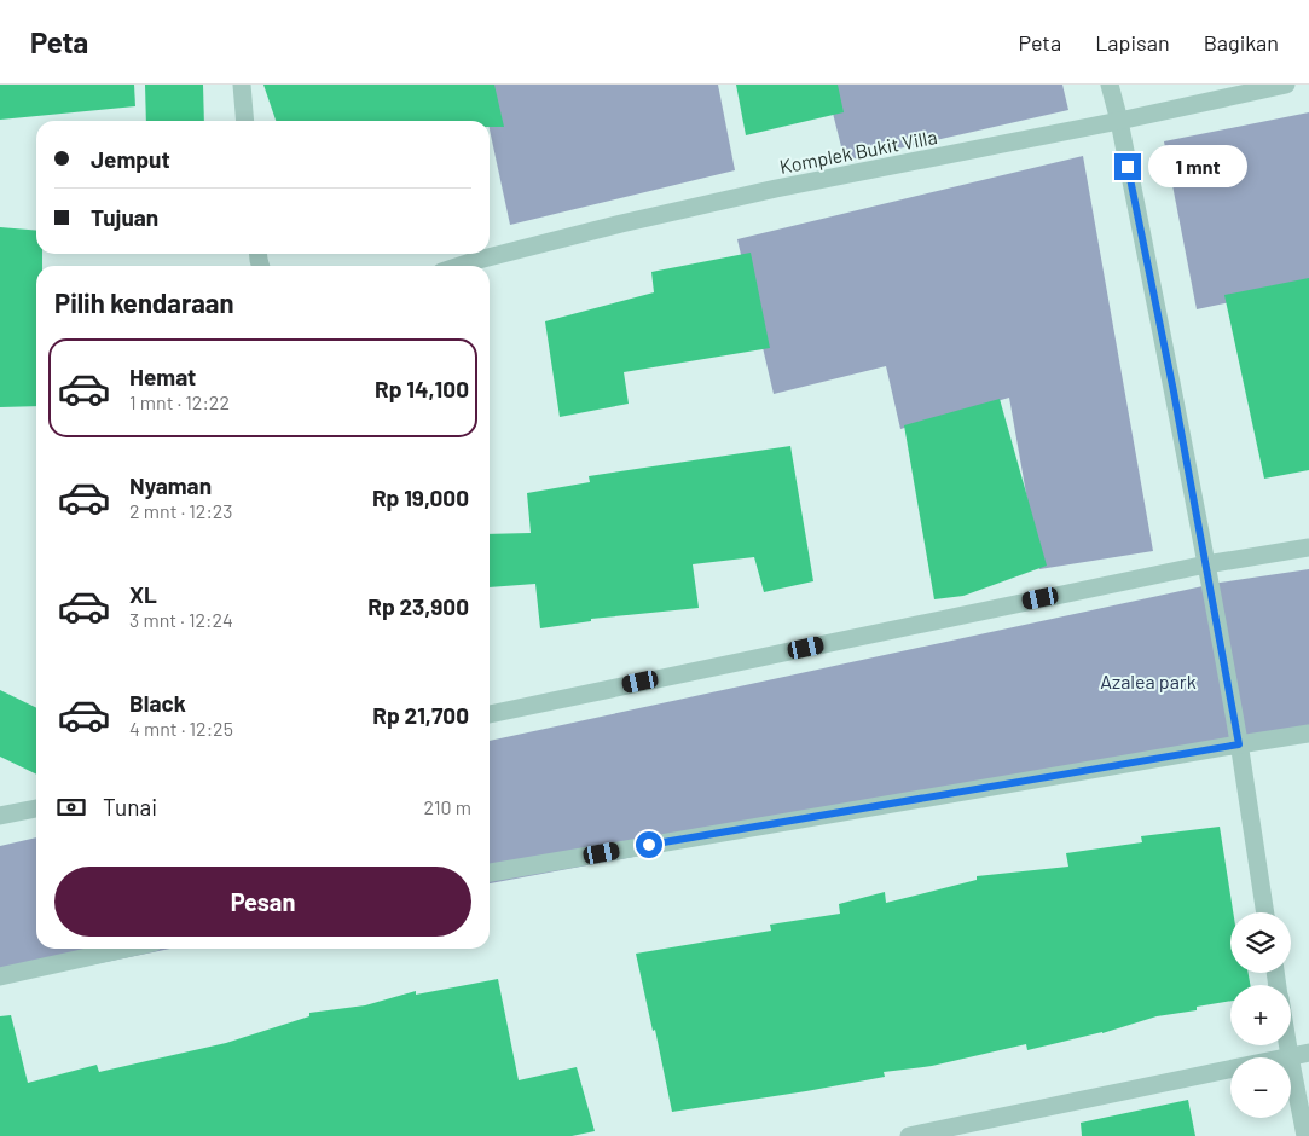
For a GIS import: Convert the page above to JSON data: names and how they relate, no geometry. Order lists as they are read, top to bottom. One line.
{"streets":{"street":["Komplek Bukit Villa"]},"parks":["Azalea park"],"page":{"header":"Peta","nav":["Peta","Lapisan","Bagikan"],"banner":["Jemput","Tujuan"],"bubble":"1 mnt","heading":"Pilih kendaraan","list":[{"name":"Hemat","note":"1 mnt · 12:22","value":"Rp 14,100"},{"name":"Nyaman","note":"2 mnt · 12:23","value":"Rp 19,000"},{"name":"XL","note":"3 mnt · 12:24","value":"Rp 23,900"},{"name":"Black","note":"4 mnt · 12:25","value":"Rp 21,700"}],"pay":["Tunai","210 m"],"buttons":"Pesan","map_buttons":["+","−"]}}
